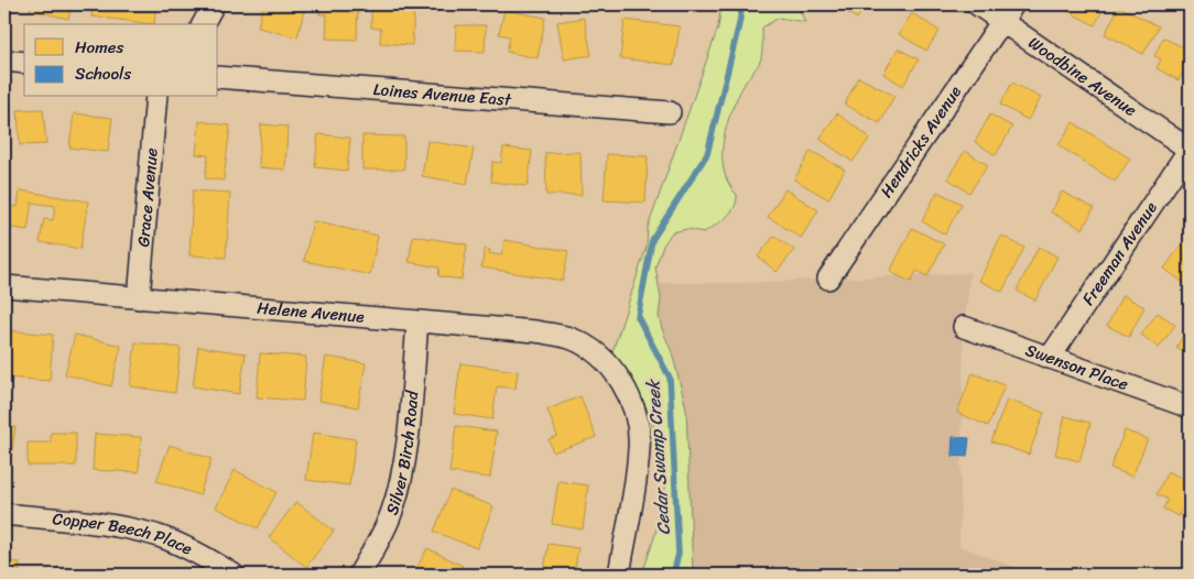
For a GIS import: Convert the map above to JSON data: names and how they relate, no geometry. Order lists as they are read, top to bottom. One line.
{"streets":{"street":["Woodbine Avenue","Loines Avenue East","Hendricks Avenue","Grace Avenue","Freeman Avenue","Helene Avenue","Swenson Place","Silver Birch Road","Copper Beech Place"]},"crossings":[["Woodbine Avenue","Hendricks Avenue"],["Woodbine Avenue","Freeman Avenue"],["Grace Avenue","Helene Avenue"],["Freeman Avenue","Swenson Place"],["Helene Avenue","Silver Birch Road"]],"water":["Cedar Swamp Creek"],"legend":["Homes","Schools"]}
